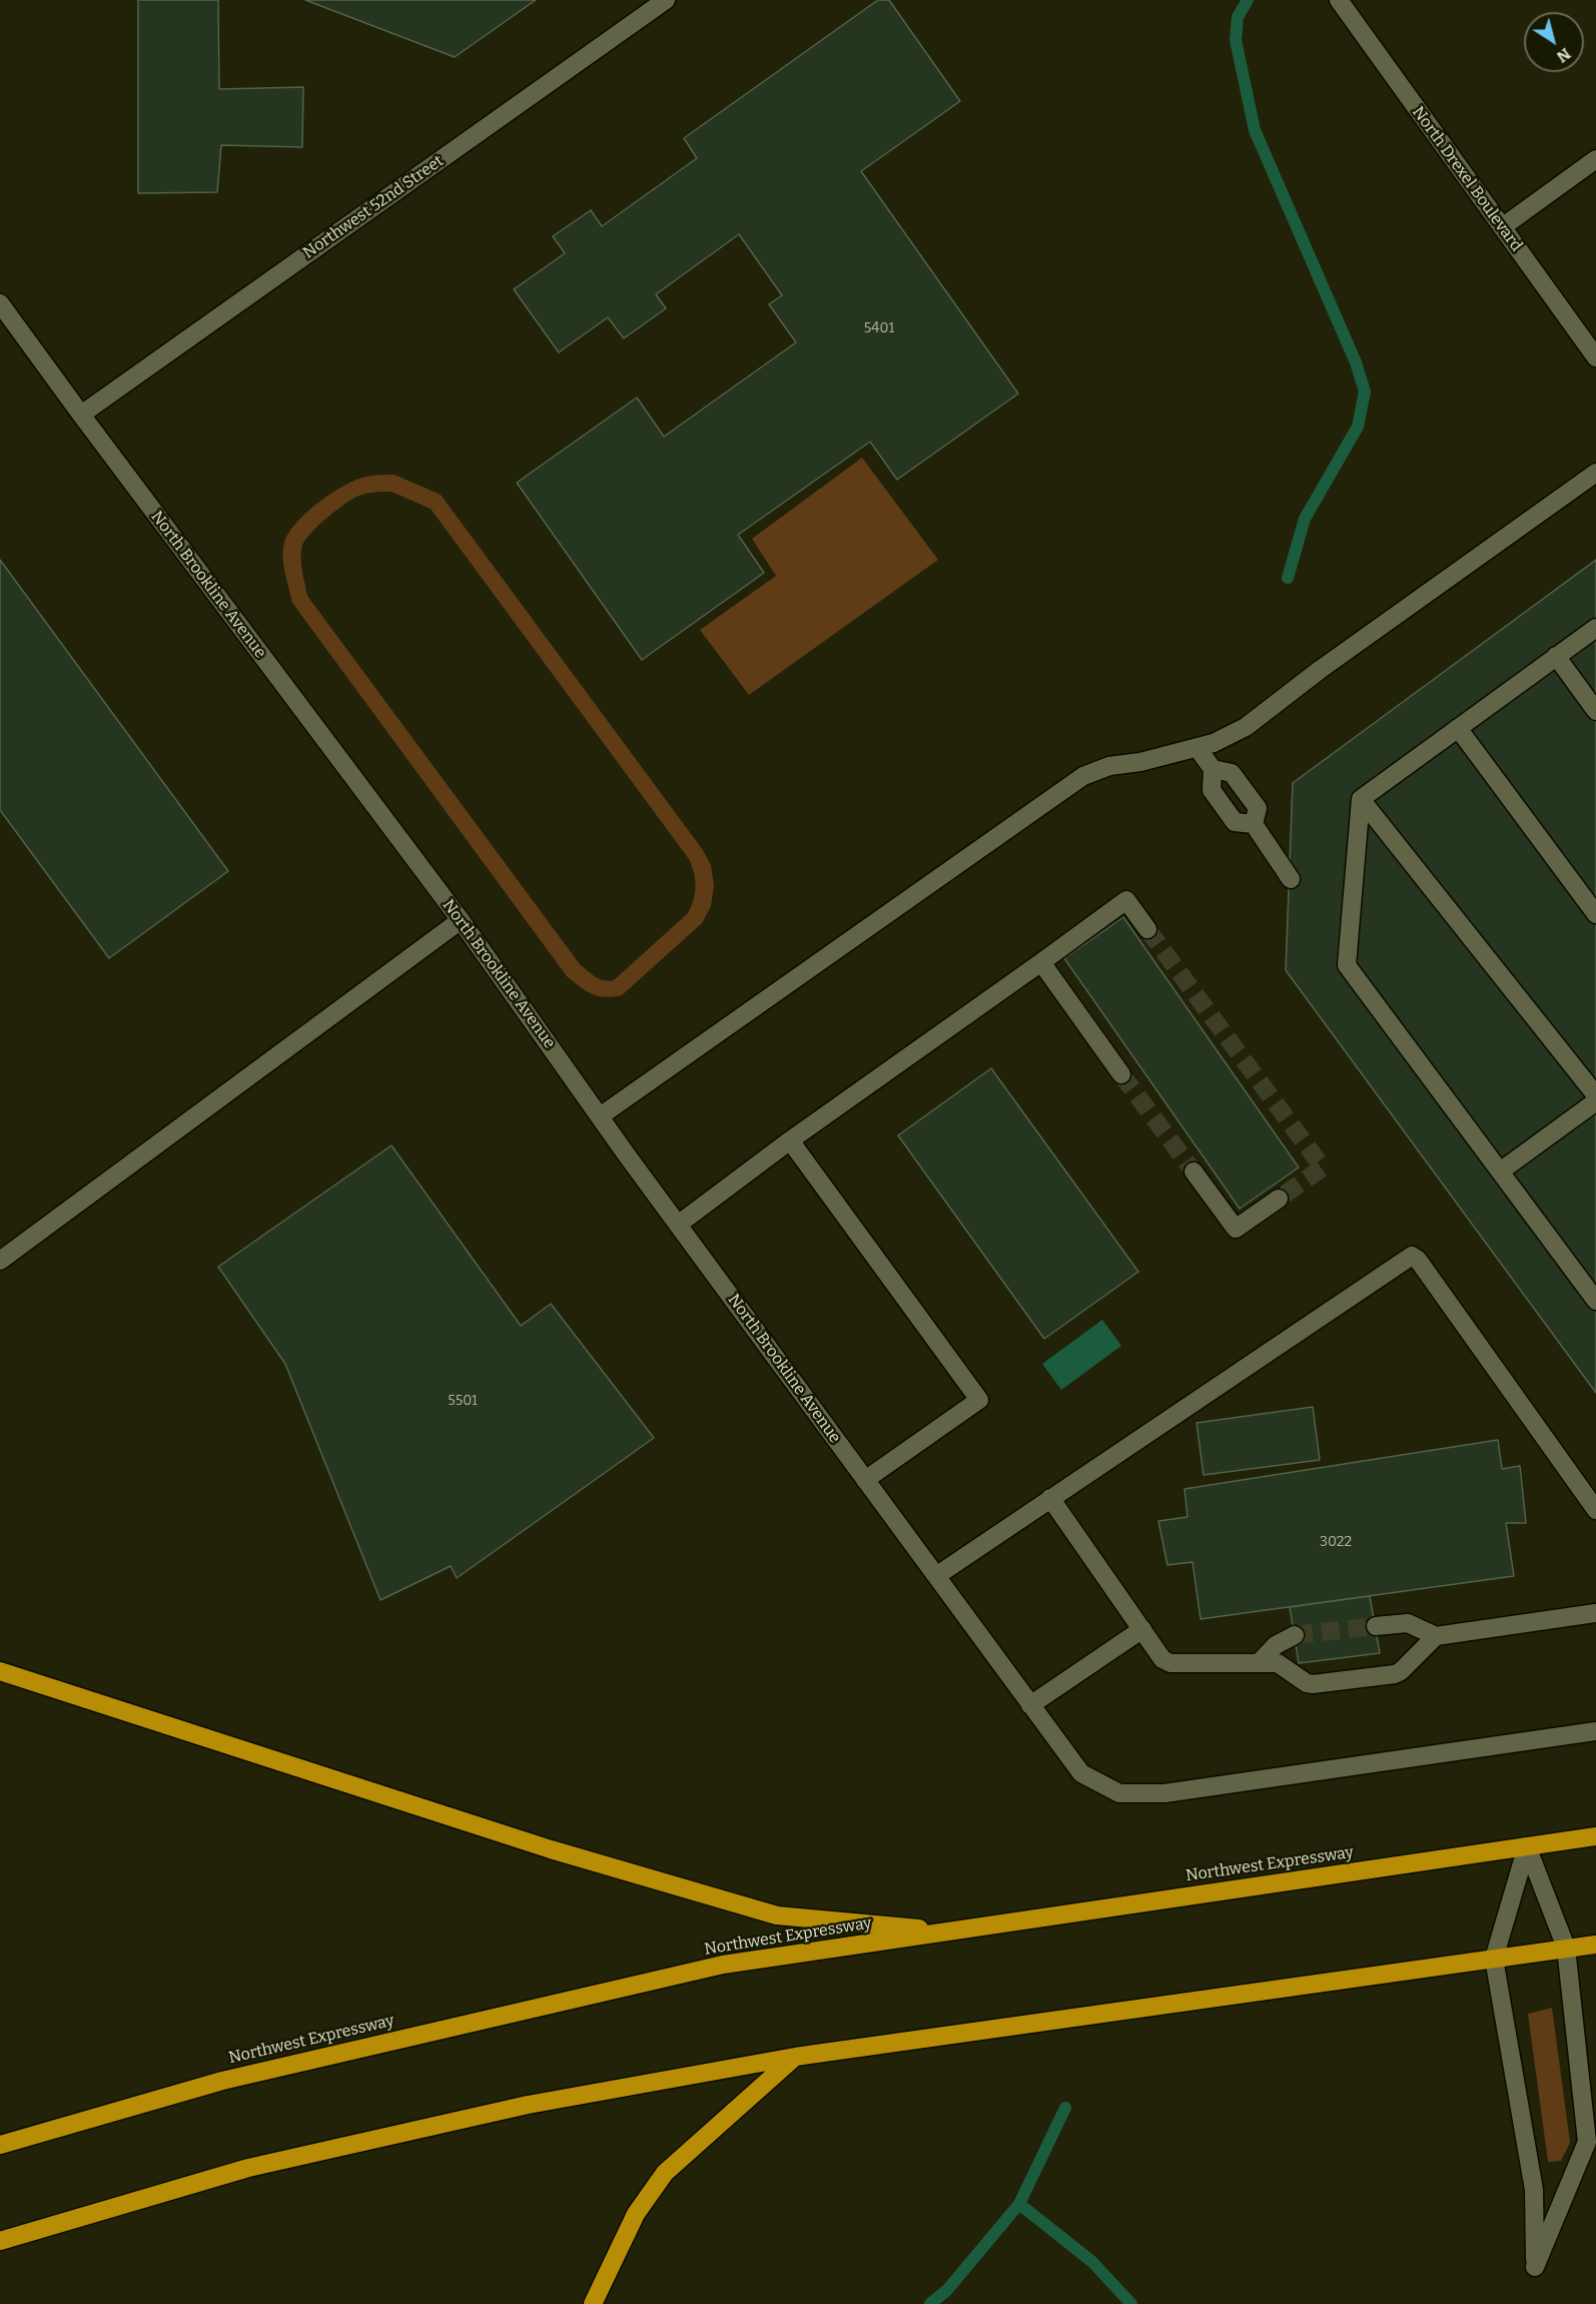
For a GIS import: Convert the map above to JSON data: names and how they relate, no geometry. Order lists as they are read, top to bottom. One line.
{"streets":{"highway":["Northwest Expressway"],"street":["North Drexel Boulevard","Northwest 52nd Street","North Brookline Avenue"]},"crossings":[["Northwest 52nd Street","North Brookline Avenue"]],"house_numbers":["5401","5501","3022"],"north":"bottom right"}
